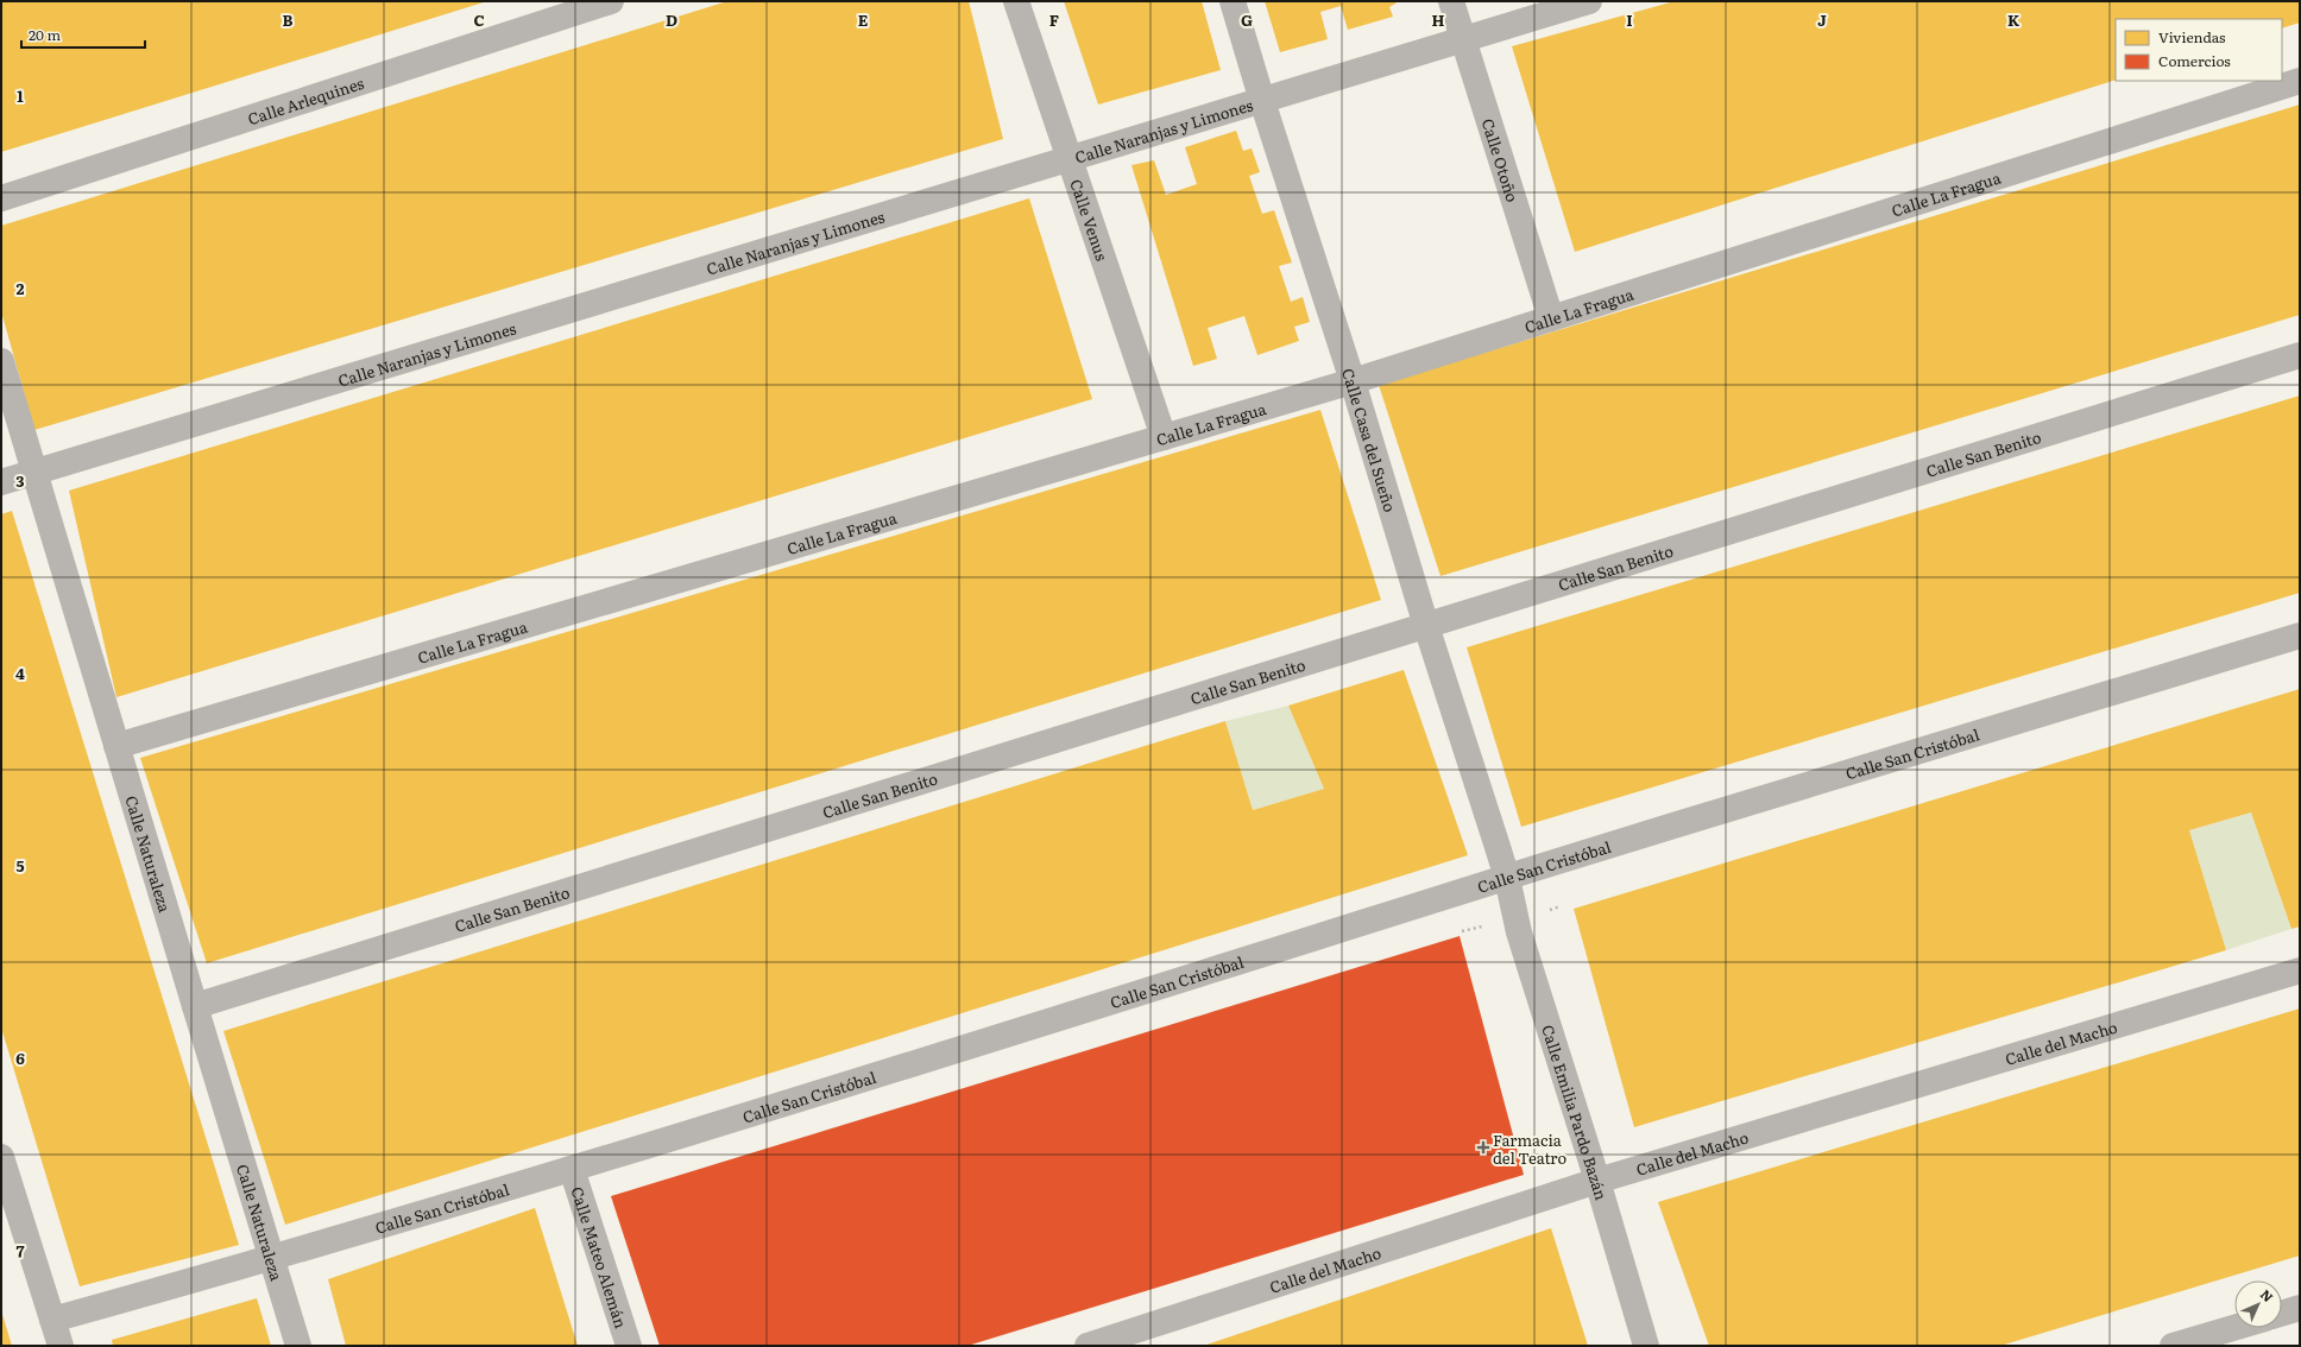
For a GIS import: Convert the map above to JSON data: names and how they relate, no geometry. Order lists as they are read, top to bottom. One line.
{"streets":{"street":["Calle Arlequines","Calle Naranjas y Limones","Calle Otoño","Calle La Fragua","Calle Venus","Calle Casa del Sueño","Calle San Benito","Calle San Cristóbal","Calle Naturaleza","Calle del Macho","Calle Emilia Pardo Bazán","Calle Mateo Alemán"]},"crossings":[["Calle Naranjas y Limones","Calle Otoño"],["Calle Naranjas y Limones","Calle Venus"],["Calle Naranjas y Limones","Calle Casa del Sueño"],["Calle Naranjas y Limones","Calle Naturaleza"],["Calle Otoño","Calle La Fragua"],["Calle La Fragua","Calle Venus"],["Calle La Fragua","Calle Casa del Sueño"],["Calle La Fragua","Calle Naturaleza"],["Calle Casa del Sueño","Calle San Benito"],["Calle Casa del Sueño","Calle San Cristóbal"],["Calle Casa del Sueño","Calle Emilia Pardo Bazán"],["Calle San Benito","Calle Naturaleza"],["Calle San Cristóbal","Calle Naturaleza"],["Calle San Cristóbal","Calle Emilia Pardo Bazán"],["Calle San Cristóbal","Calle Mateo Alemán"],["Calle del Macho","Calle Emilia Pardo Bazán"]],"places":{"health":["Farmacia del Teatro"]},"legend":["Viviendas","Comercios"],"scale_bar":"20 m","north":"top right","grid":{"columns":["B","C","D","E","F","G","H","I","J","K"],"rows":["1","2","3","4","5","6","7"]}}
